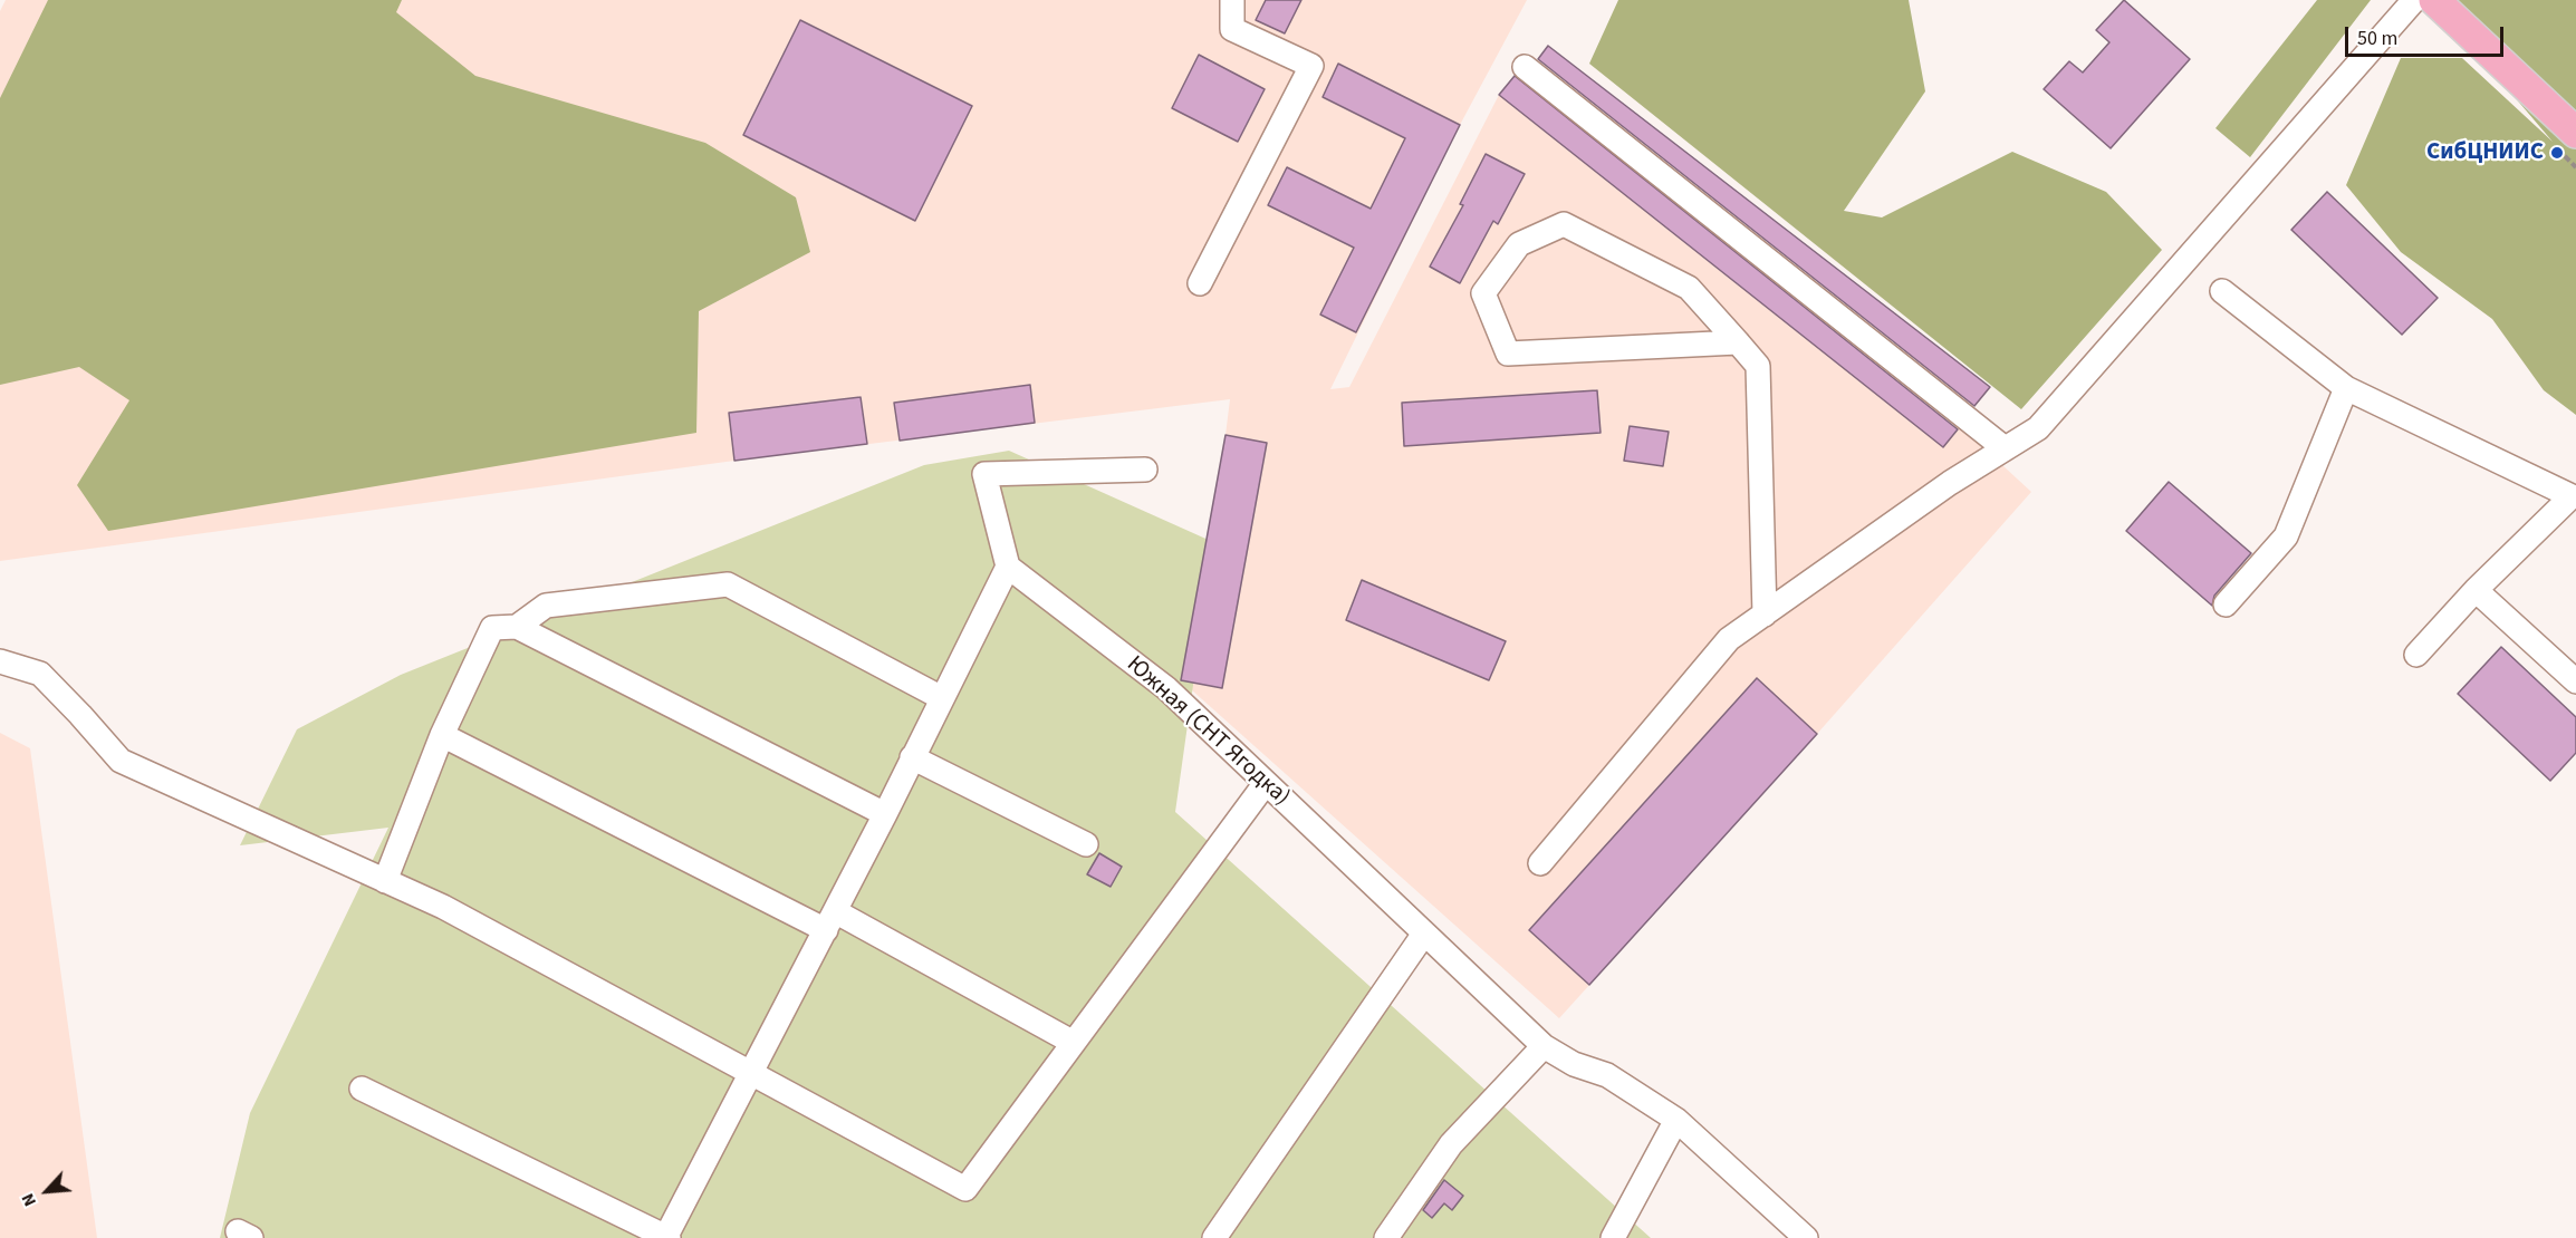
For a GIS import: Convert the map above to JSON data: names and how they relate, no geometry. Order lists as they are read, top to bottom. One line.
{"streets":{"street":["Южная (СНТ Ягодка)"]},"places":["СибЦНИИС"],"scale_bar":"50 m","north":"bottom left"}
